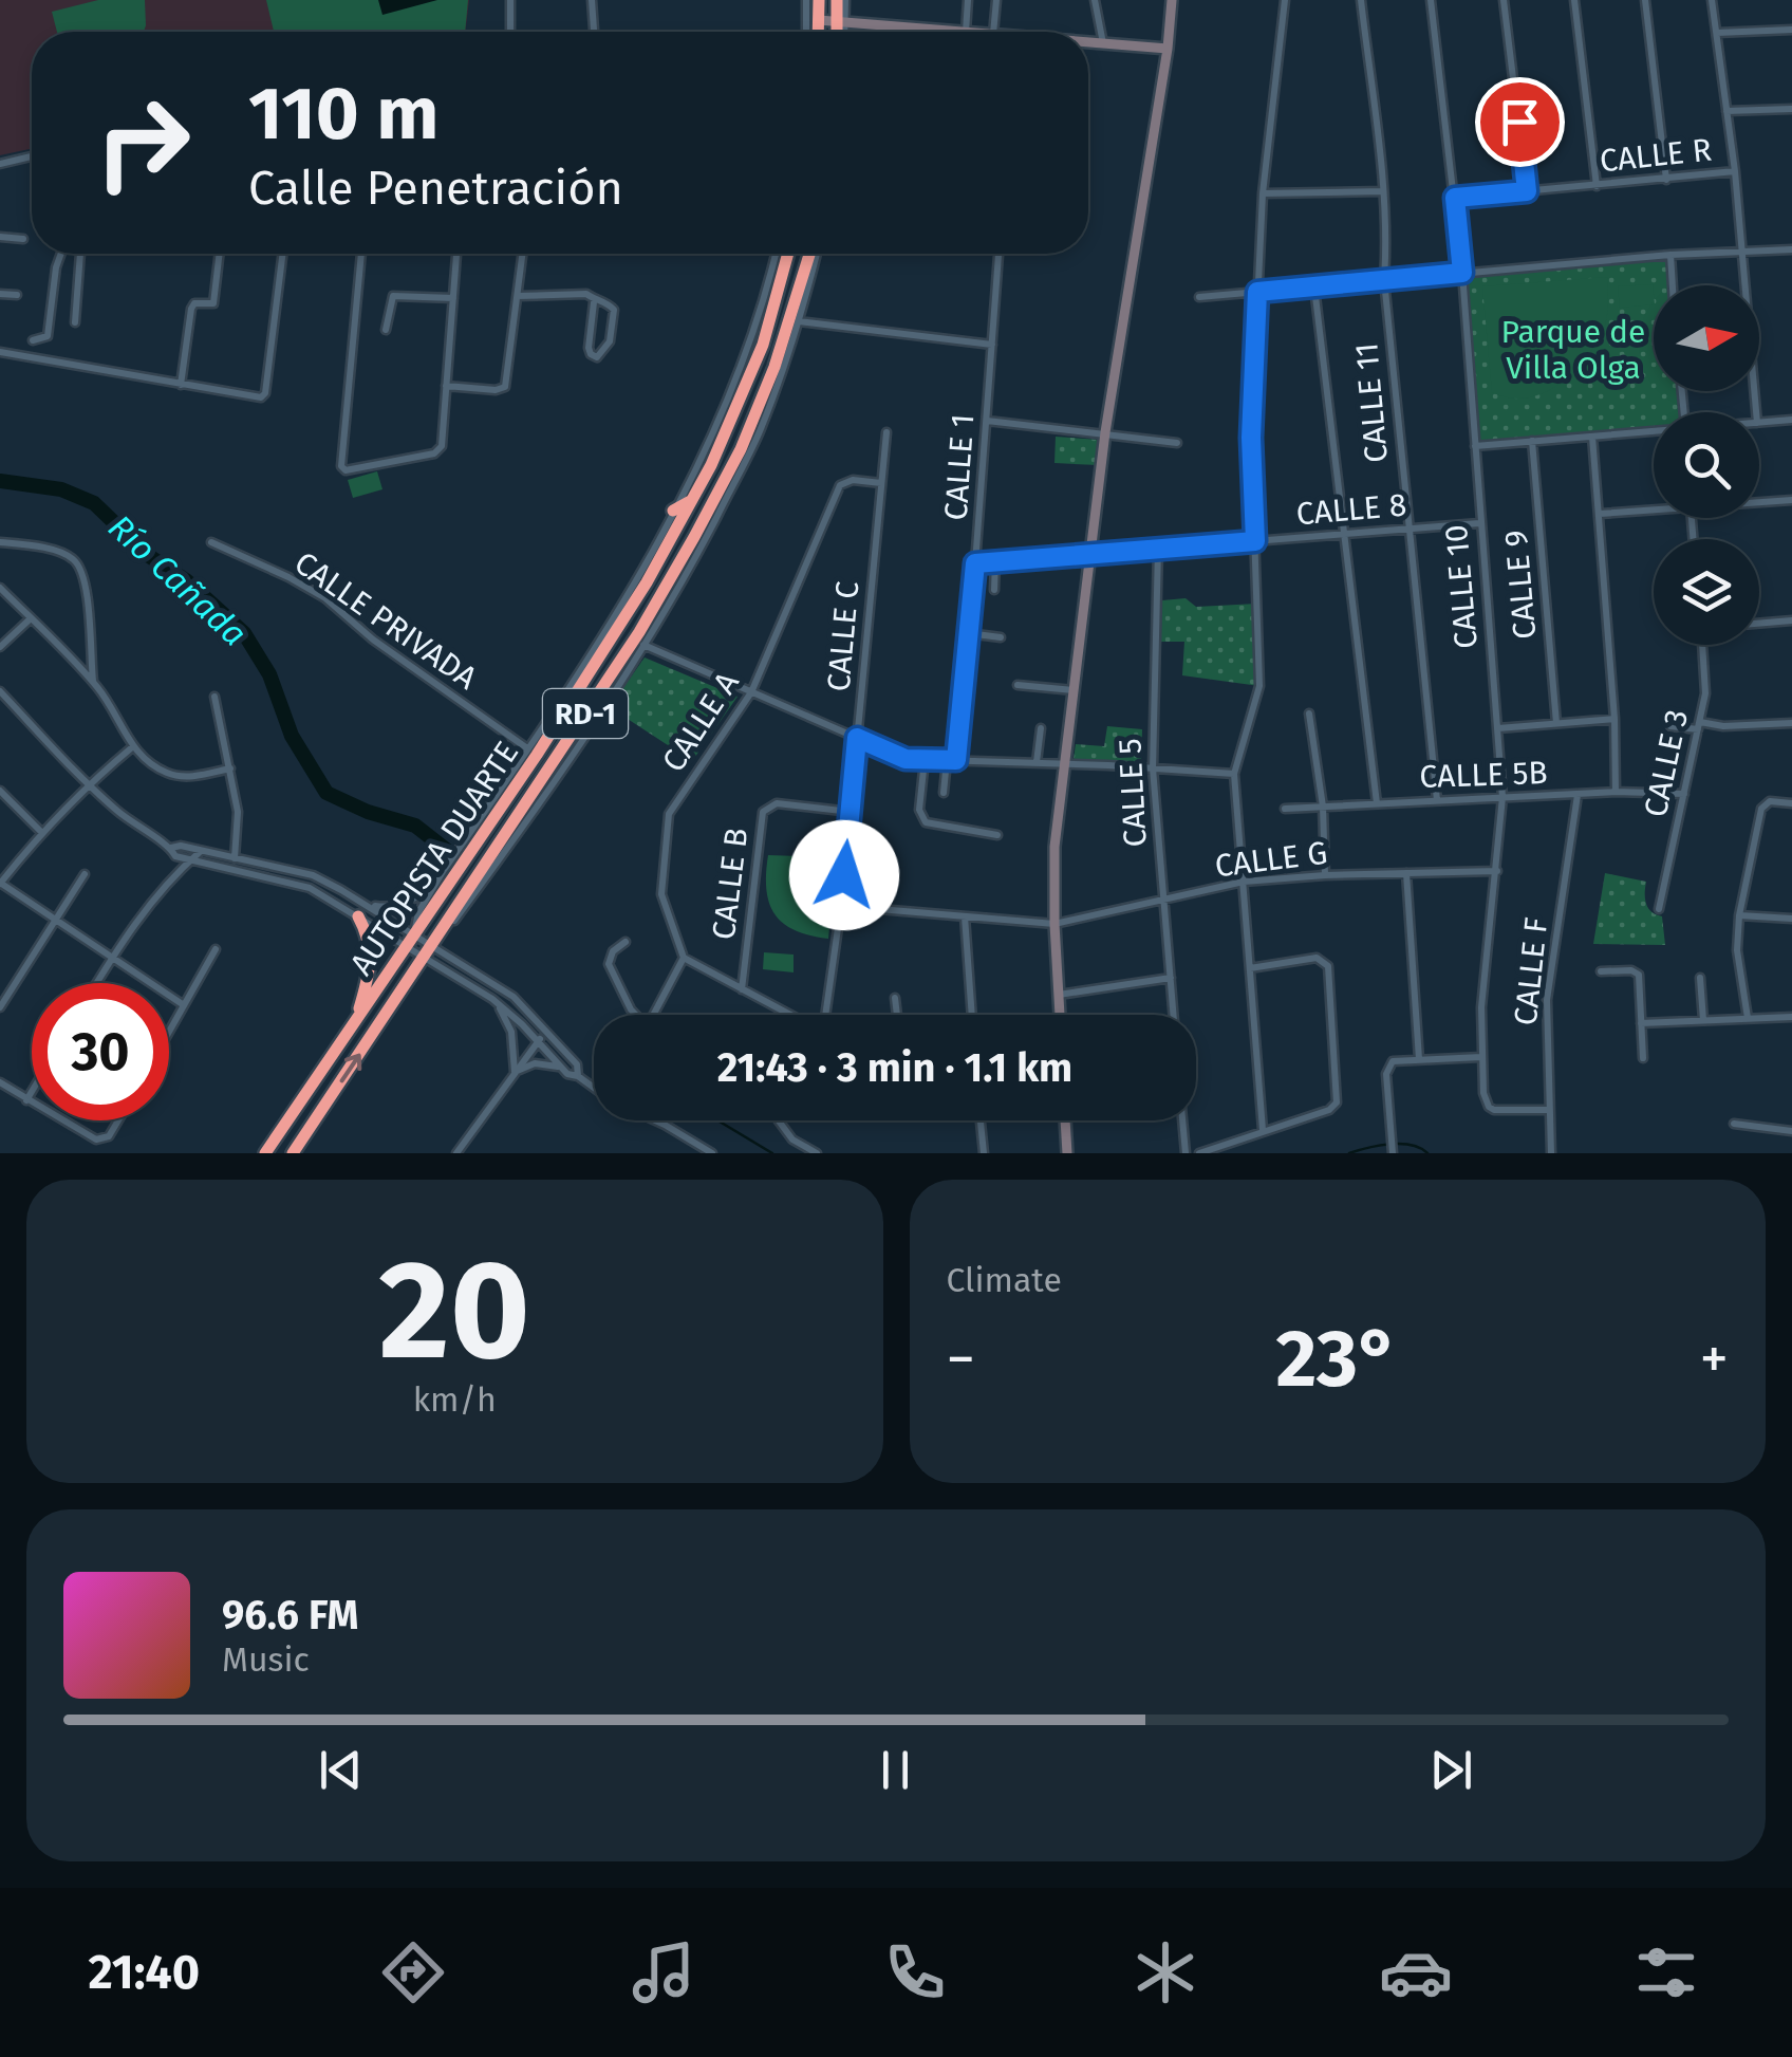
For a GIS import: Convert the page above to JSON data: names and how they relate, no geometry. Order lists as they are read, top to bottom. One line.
{"streets":{"highway":["RD-1","AUTOPISTA DUARTE"],"street":["CALLE R","CALLE 11","CALLE 1","CALLE 8","CALLE 9","CALLE 10","CALLE PRIVADA","CALLE C","CALLE A","CALLE 3","CALLE 5B","CALLE 5","CALLE G","CALLE B","CALLE F"]},"crossings":[["CALLE R","CALLE 10"],["CALLE 11","CALLE 8"],["CALLE 11","CALLE 5B"],["CALLE 1","CALLE 8"],["CALLE 8","CALLE 10"],["CALLE 8","CALLE 5"],["CALLE 10","CALLE 5B"],["CALLE 10","CALLE G"],["CALLE 10","CALLE F"],["CALLE PRIVADA","AUTOPISTA DUARTE"],["CALLE C","CALLE A"],["CALLE C","CALLE G"],["CALLE C","CALLE B"],["CALLE 3","CALLE 5B"],["CALLE 5B","CALLE F"],["CALLE 5","CALLE G"]],"water":["Río Cañada"],"parks":["Parque de Villa Olga"],"north":"right","page":{"turn":["110 m","Calle Penetración"],"limit":"30","trip":"21:43 · 3 min · 1.1 km","tile":[["20","km/h"],"Climate"],"heat":["−","23°","+"],"song":["96.6 FM","Music"],"tabs":"21:40"}}
